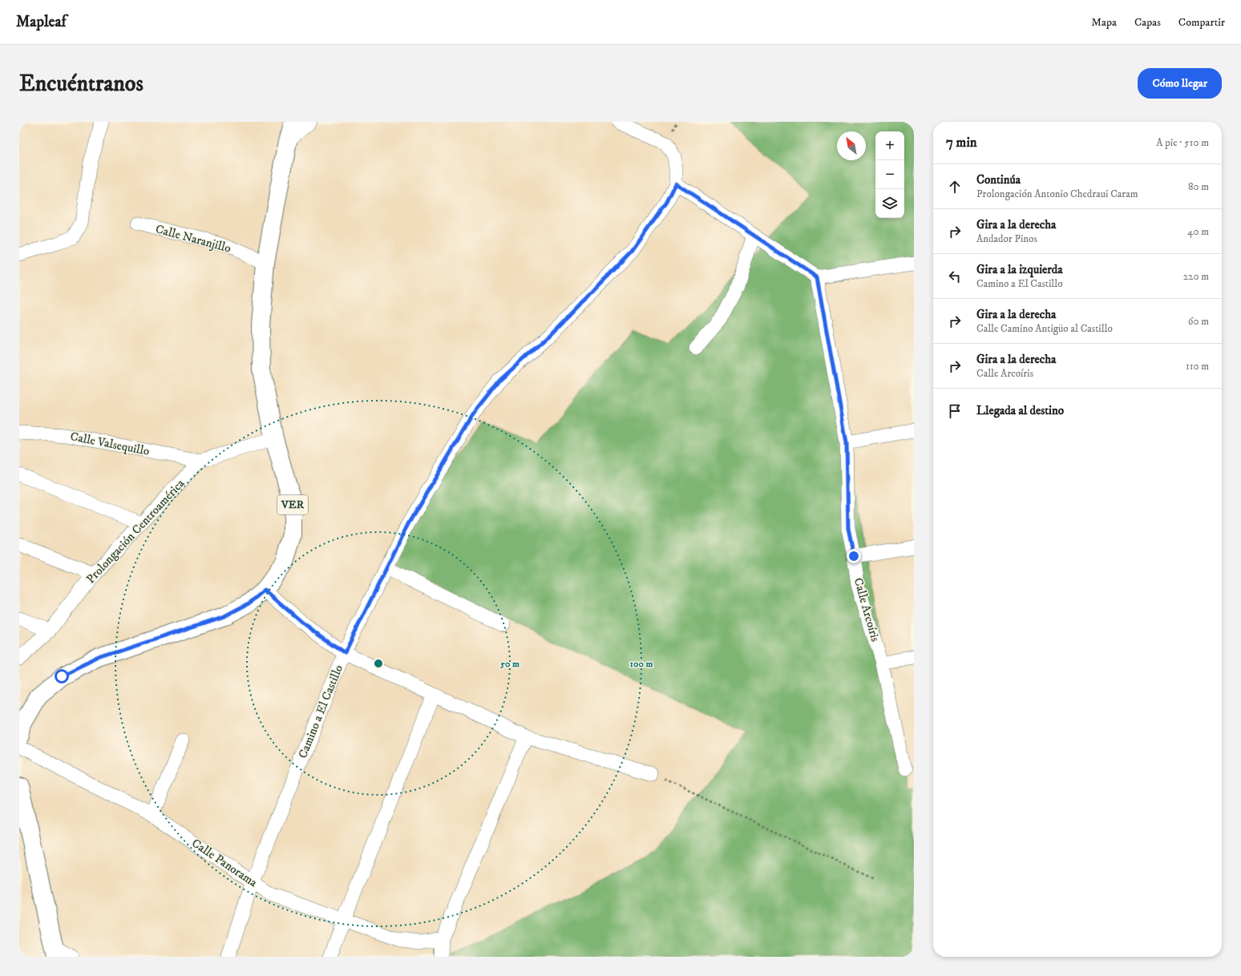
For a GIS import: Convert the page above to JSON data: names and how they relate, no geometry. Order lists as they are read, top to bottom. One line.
{"streets":{"main road":["VER"],"street":["Calle Naranjillo","Calle Valsequillo","Prolongación Centroamérica","Calle Arcoíris","Camino a El Castillo","Calle Panorama"]},"crossings":[["Calle Naranjillo","VER"],["Calle Valsequillo","Prolongación Centroamérica"],["VER","Prolongación Centroamérica"],["Camino a El Castillo","Calle Panorama"]],"north":"top left","page":{"header":"Mapleaf","nav":["Mapa","Capas","Compartir"],"buttons":"Cómo llegar","title":"Encuéntranos","heading":["7 min","A pie · 510 m"],"map_buttons":["+","−"],"list":[["Continúa","Prolongación Antonio Chedraui Caram","80 m"],["Gira a la derecha","Andador Pinos","40 m"],["Gira a la izquierda","Camino a El Castillo","220 m"],["Gira a la derecha","Calle Camino Antigüo al Castillo","60 m"],["Gira a la derecha","Calle Arcoíris","110 m"],"Llegada al destino"]},"rings":["50 m","100 m"]}
